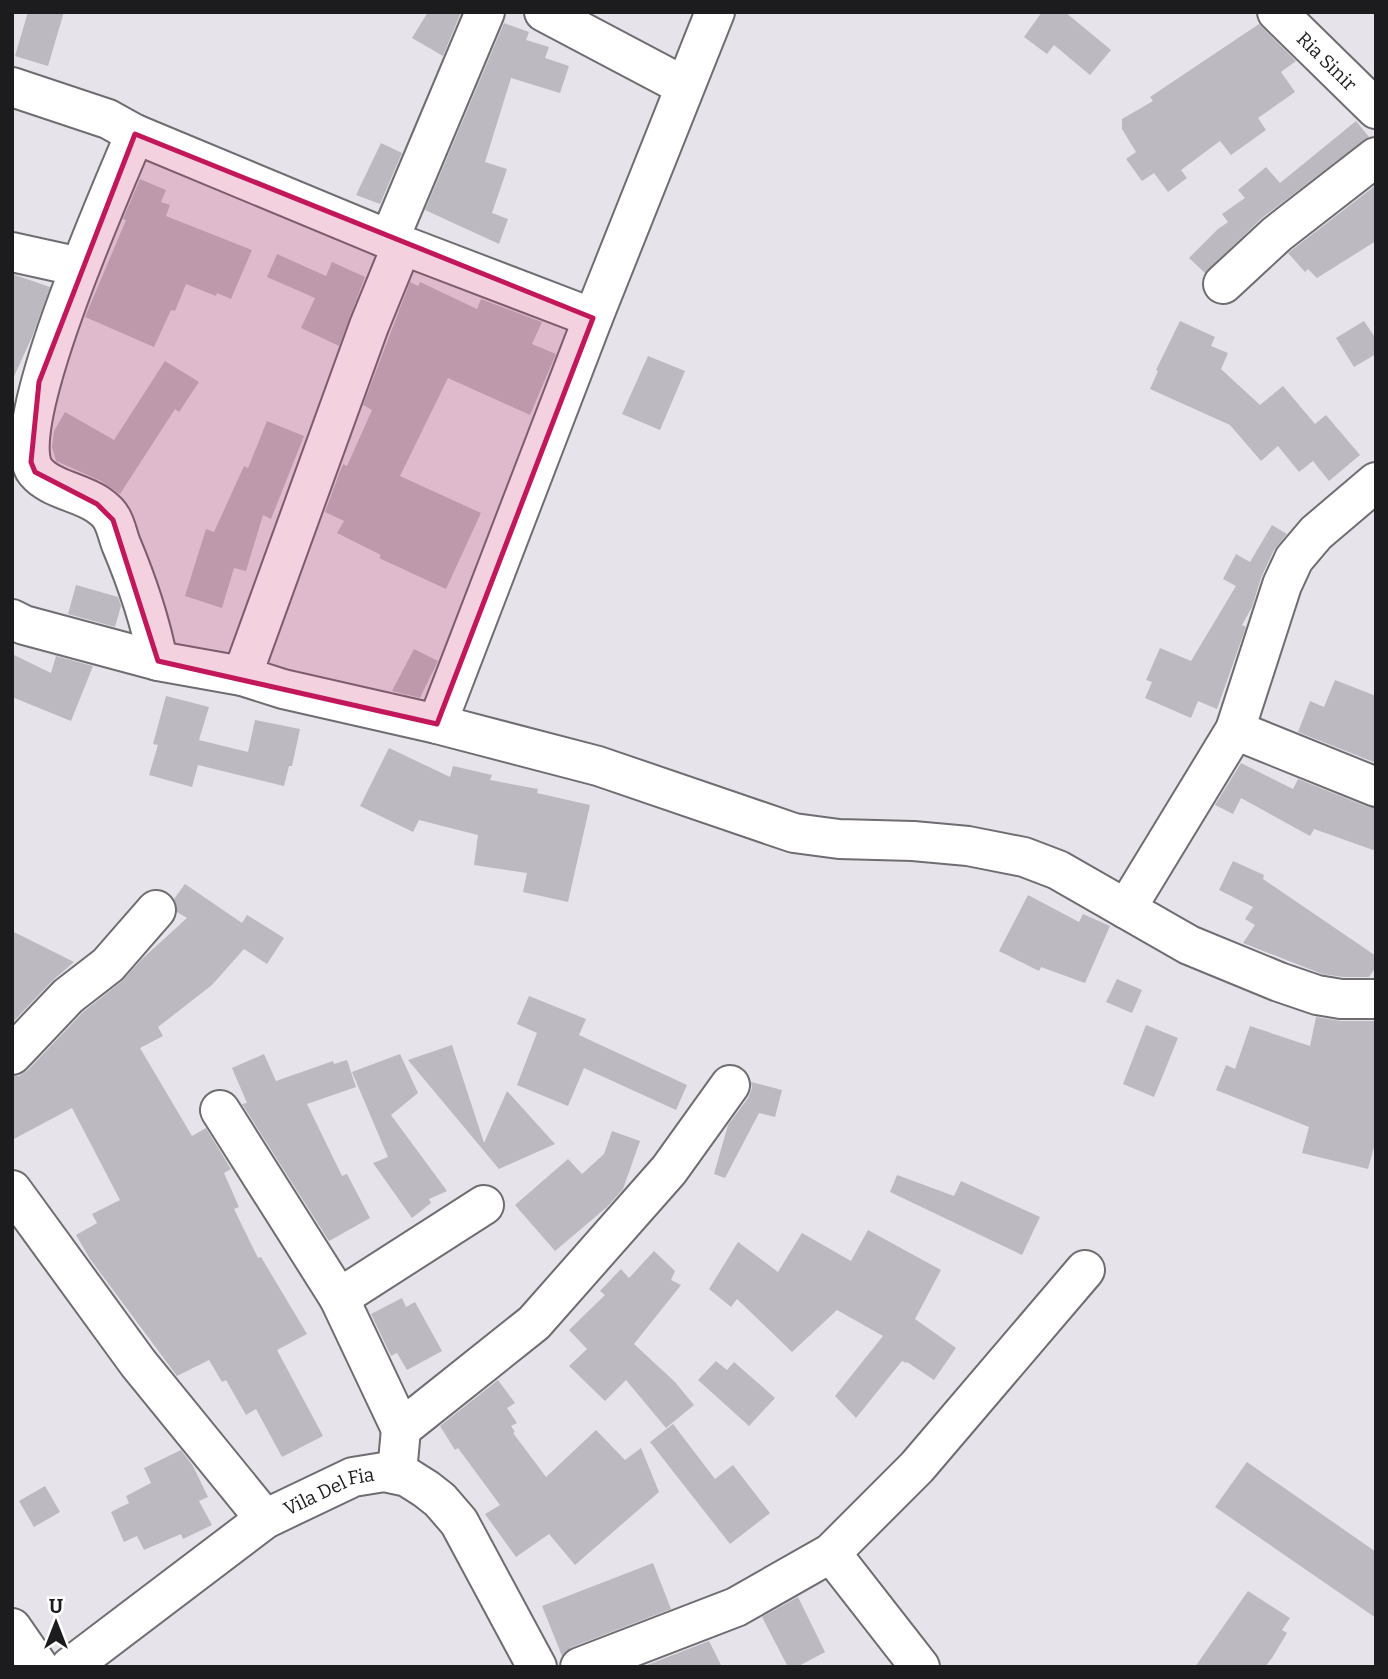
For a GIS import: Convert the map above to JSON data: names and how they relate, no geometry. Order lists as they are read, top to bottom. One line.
{"streets":{"street":["Ria Sinir","Vila Del Fia"]},"north":"top"}
